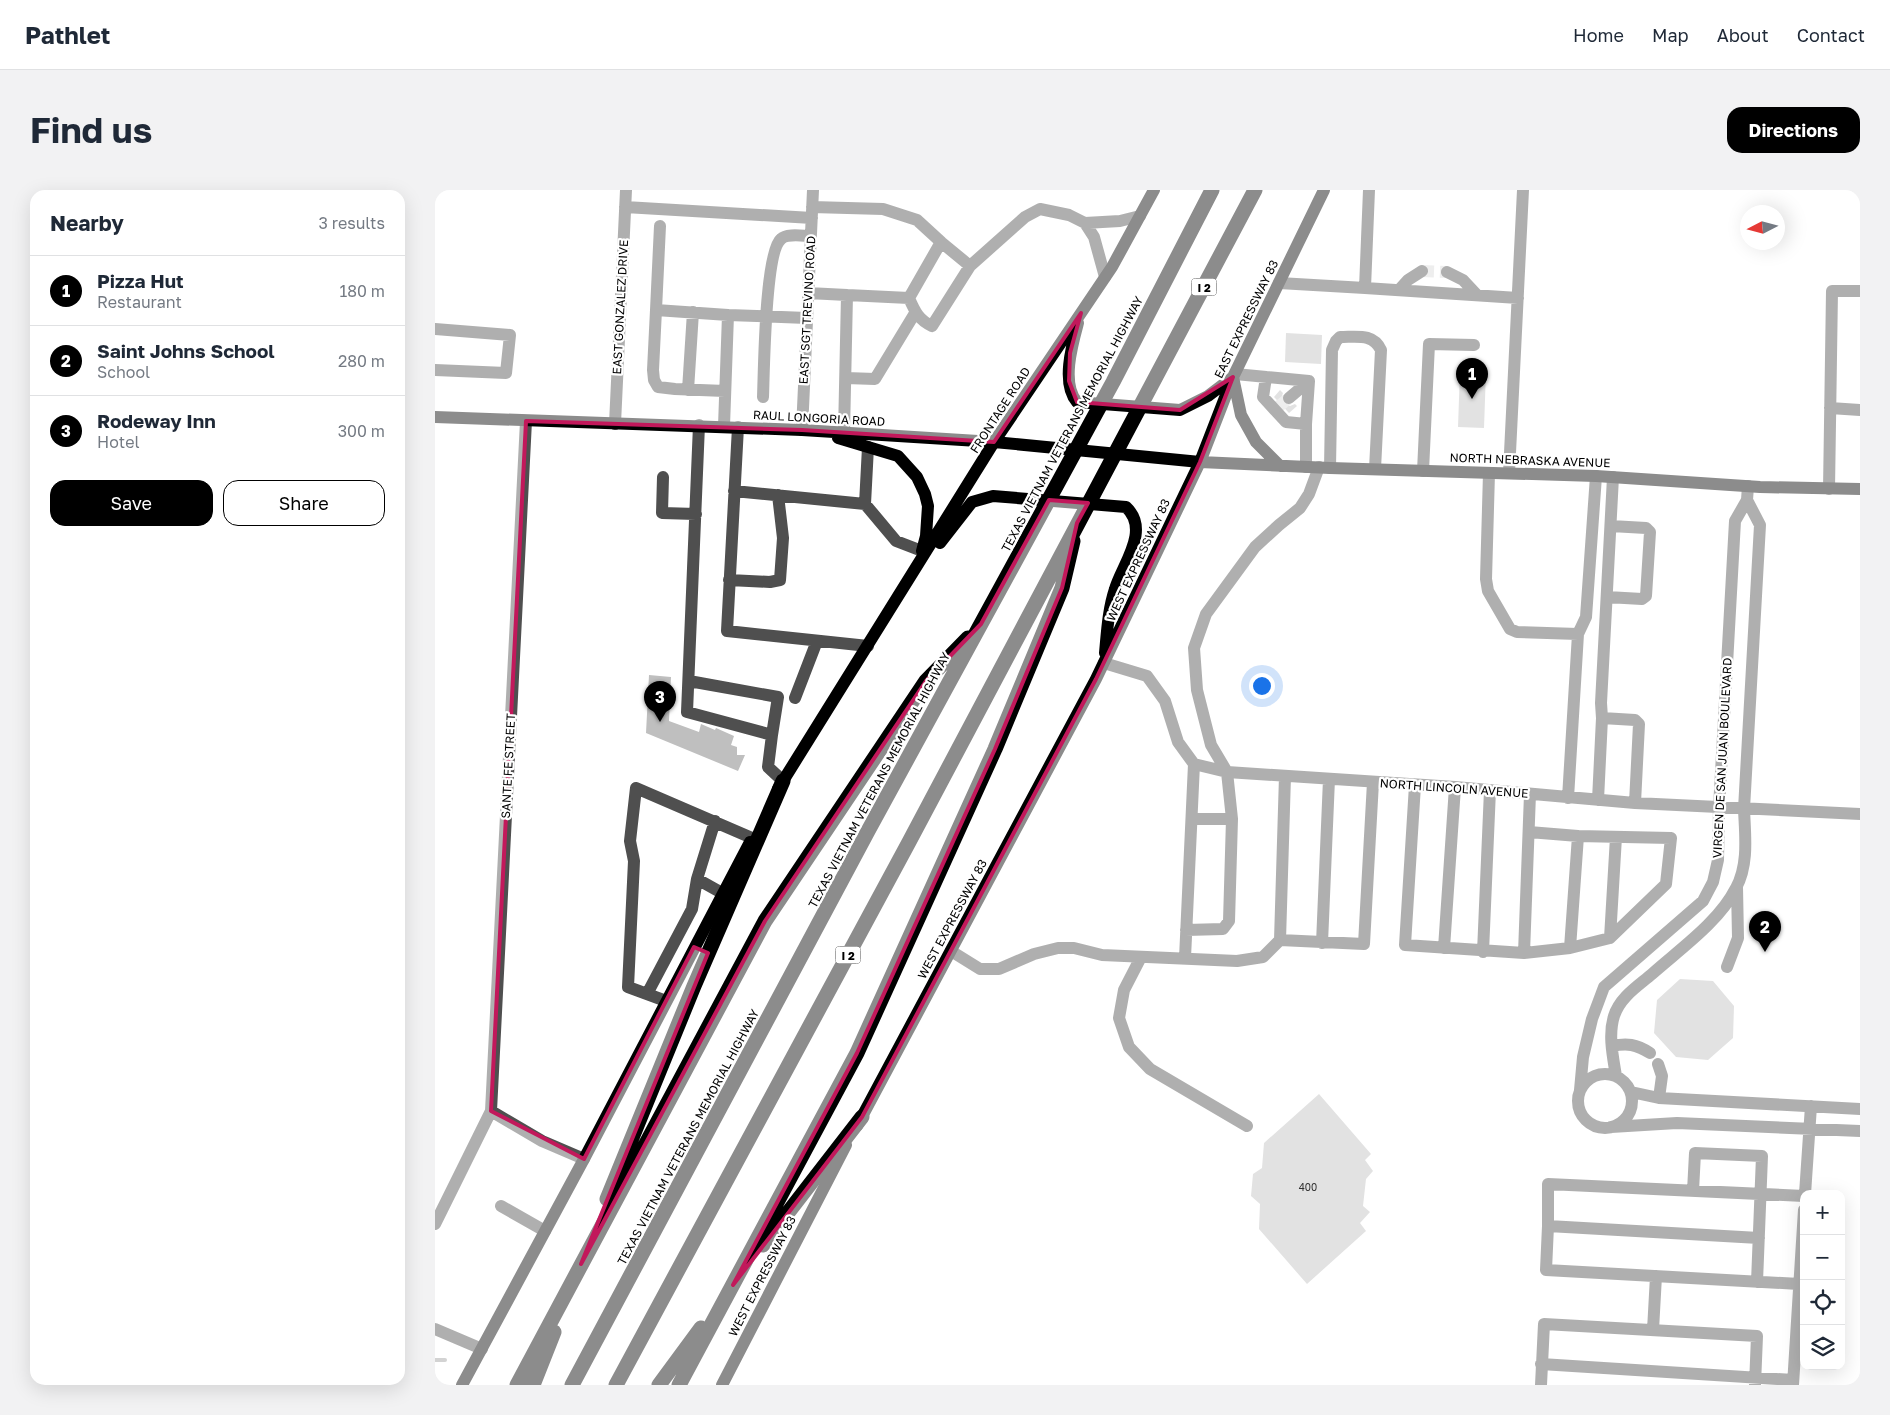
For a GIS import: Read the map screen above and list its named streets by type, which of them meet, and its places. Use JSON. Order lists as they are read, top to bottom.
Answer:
{
  "streets": {
    "highway": ["I 2", "TEXAS VIETNAM VETERANS MEMORIAL HIGHWAY"],
    "main road": [
      "EAST EXPRESSWAY 83",
      "FRONTAGE ROAD",
      "RAUL LONGORIA ROAD",
      "NORTH NEBRASKA AVENUE",
      "WEST EXPRESSWAY 83"
    ],
    "street": [
      "EAST GONZALEZ DRIVE",
      "EAST SGT TREVINO ROAD",
      "VIRGEN DE SAN JUAN BOULEVARD",
      "SANTE FE STREET",
      "NORTH LINCOLN AVENUE"
    ]
  },
  "crossings": [
    ["EAST GONZALEZ DRIVE", "RAUL LONGORIA ROAD"],
    ["EAST SGT TREVINO ROAD", "RAUL LONGORIA ROAD"],
    ["EAST EXPRESSWAY 83", "RAUL LONGORIA ROAD"],
    ["EAST EXPRESSWAY 83", "NORTH NEBRASKA AVENUE"],
    ["EAST EXPRESSWAY 83", "WEST EXPRESSWAY 83"],
    ["FRONTAGE ROAD", "RAUL LONGORIA ROAD"],
    ["RAUL LONGORIA ROAD", "NORTH NEBRASKA AVENUE"],
    ["RAUL LONGORIA ROAD", "WEST EXPRESSWAY 83"],
    ["RAUL LONGORIA ROAD", "SANTE FE STREET"],
    ["NORTH NEBRASKA AVENUE", "WEST EXPRESSWAY 83"],
    ["NORTH NEBRASKA AVENUE", "VIRGEN DE SAN JUAN BOULEVARD"],
    ["VIRGEN DE SAN JUAN BOULEVARD", "NORTH LINCOLN AVENUE"]
  ],
  "house_numbers": ["400"],
  "north": "left",
  "page": {
    "header": "Pathlet",
    "nav": [
      "Home",
      "Map",
      "About",
      "Contact"
    ],
    "buttons": [
      "Directions",
      ["Save", "Share"]
    ],
    "title": "Find us",
    "heading": ["Nearby", "3 results"],
    "list": [
      {
        "mark": "1",
        "name": "Pizza Hut",
        "note": "Restaurant",
        "value": "180 m"
      },
      {
        "mark": "2",
        "name": "Saint Johns School",
        "note": "School",
        "value": "280 m"
      },
      {
        "mark": "3",
        "name": "Rodeway Inn",
        "note": "Hotel",
        "value": "300 m"
      }
    ],
    "pins": ["1", "3", "2"],
    "map_buttons": ["+", "−"]
  }
}
